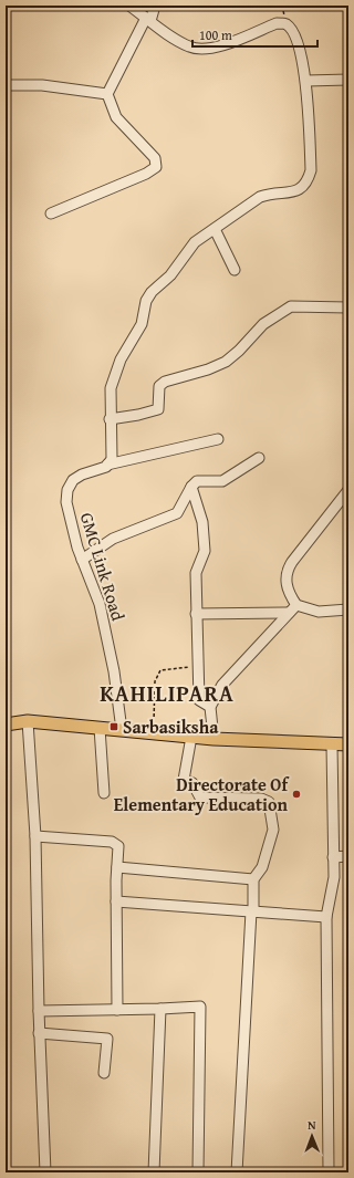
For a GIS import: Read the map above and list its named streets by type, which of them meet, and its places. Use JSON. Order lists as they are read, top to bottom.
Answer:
{
  "streets": {
    "street": ["GMC Link Road"]
  },
  "districts": ["KAHILIPARA"],
  "places": {
    "transit": ["Sarbasiksha"],
    "other": ["Directorate Of Elementary Education"]
  },
  "scale_bar": "100 m",
  "north": "top"
}
